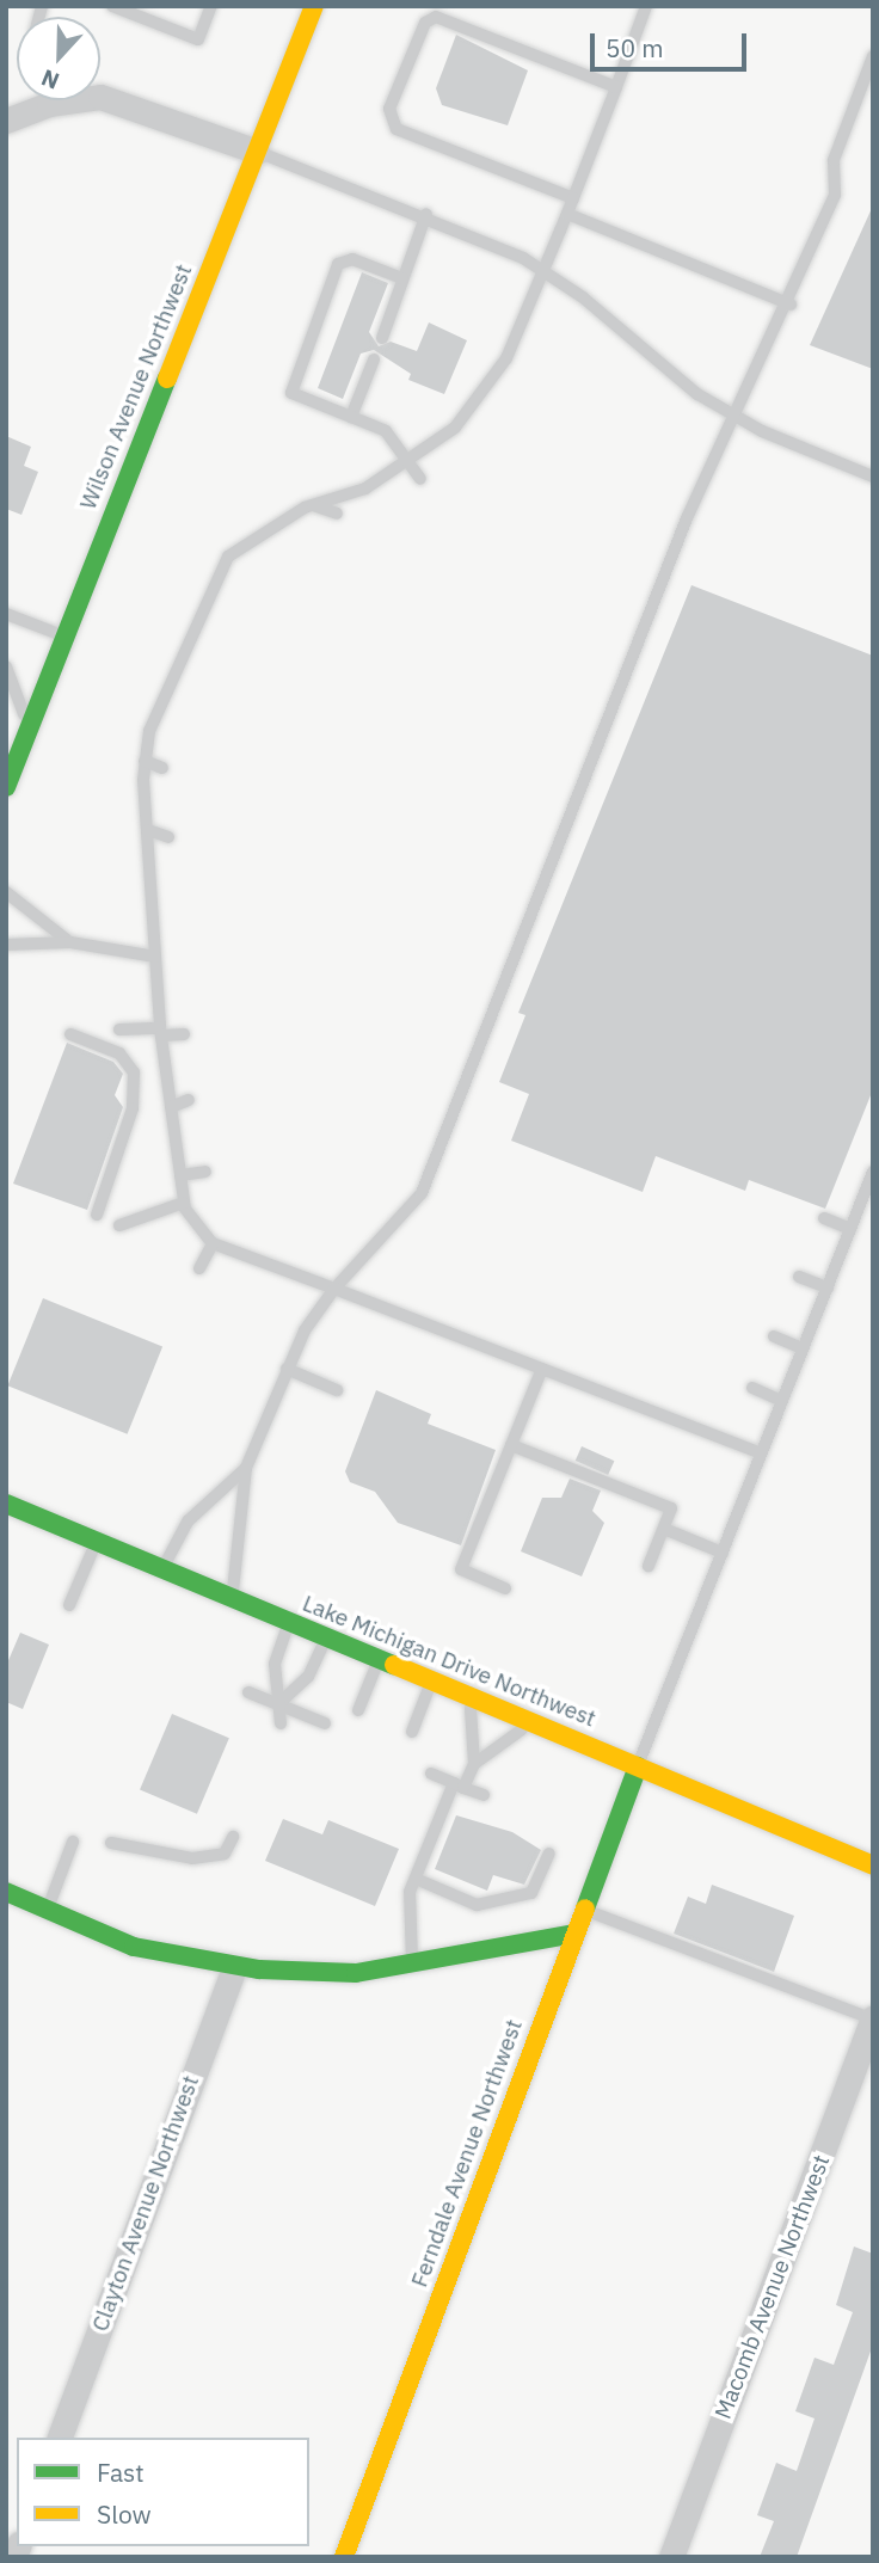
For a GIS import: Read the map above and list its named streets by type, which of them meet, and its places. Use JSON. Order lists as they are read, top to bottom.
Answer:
{
  "streets": {
    "main road": ["Wilson Avenue Northwest", "Lake Michigan Drive Northwest", "Ferndale Avenue Northwest"],
    "street": ["Clayton Avenue Northwest", "Macomb Avenue Northwest"]
  },
  "crossings": [
    ["Lake Michigan Drive Northwest", "Ferndale Avenue Northwest"]
  ],
  "legend": ["Fast", "Slow"],
  "scale_bar": "50 m",
  "north": "bottom"
}
